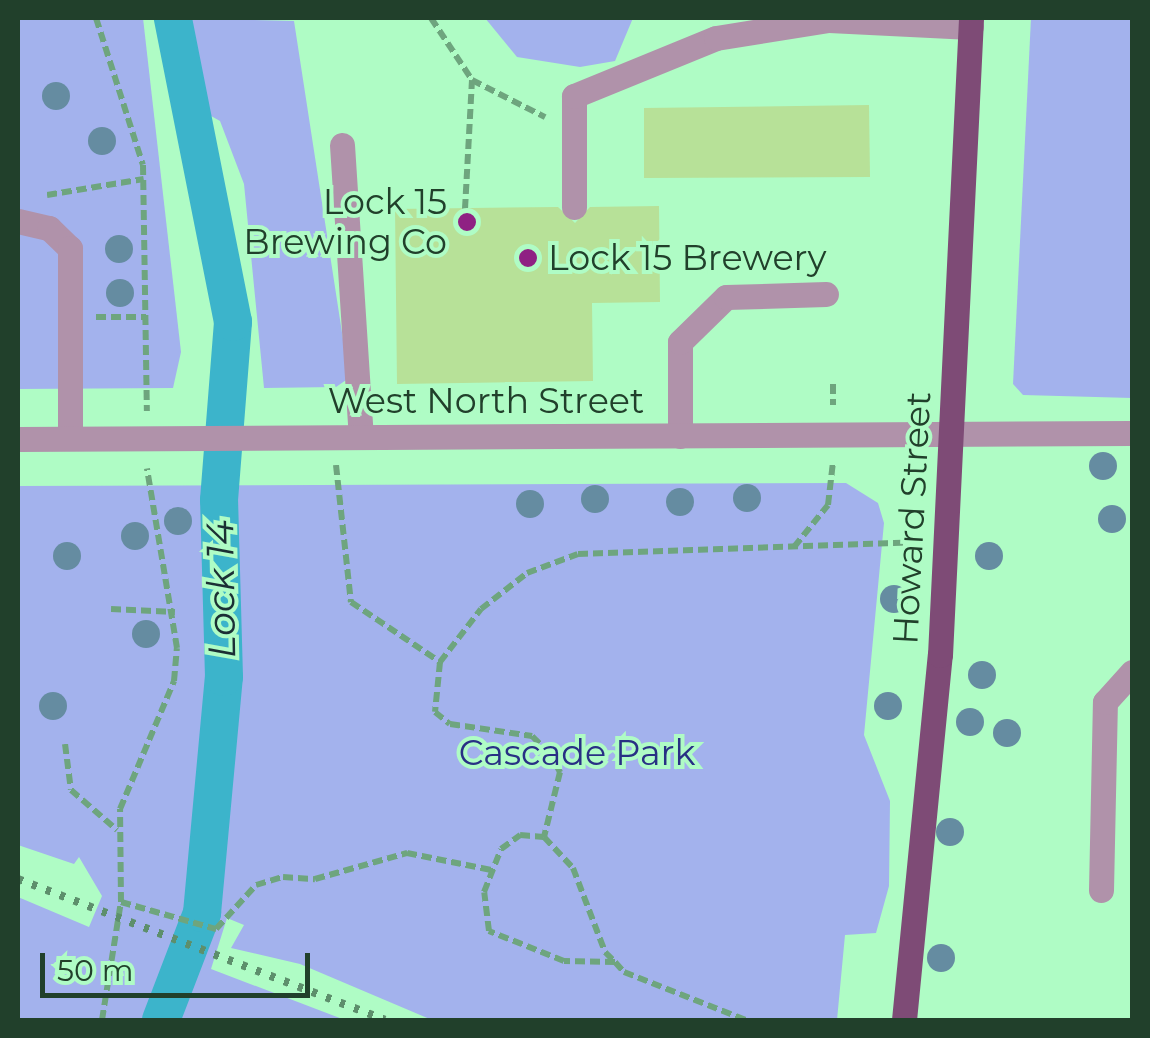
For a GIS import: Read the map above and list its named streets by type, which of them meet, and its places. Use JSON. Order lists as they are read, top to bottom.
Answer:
{
  "streets": {
    "main road": ["Howard Street"],
    "street": ["West North Street"]
  },
  "crossings": [
    ["West North Street", "Howard Street"]
  ],
  "water": ["Lock 14"],
  "parks": ["Cascade Park"],
  "places": ["Lock 15 Brewing Co", "Lock 15 Brewery"],
  "scale_bar": "50 m"
}
